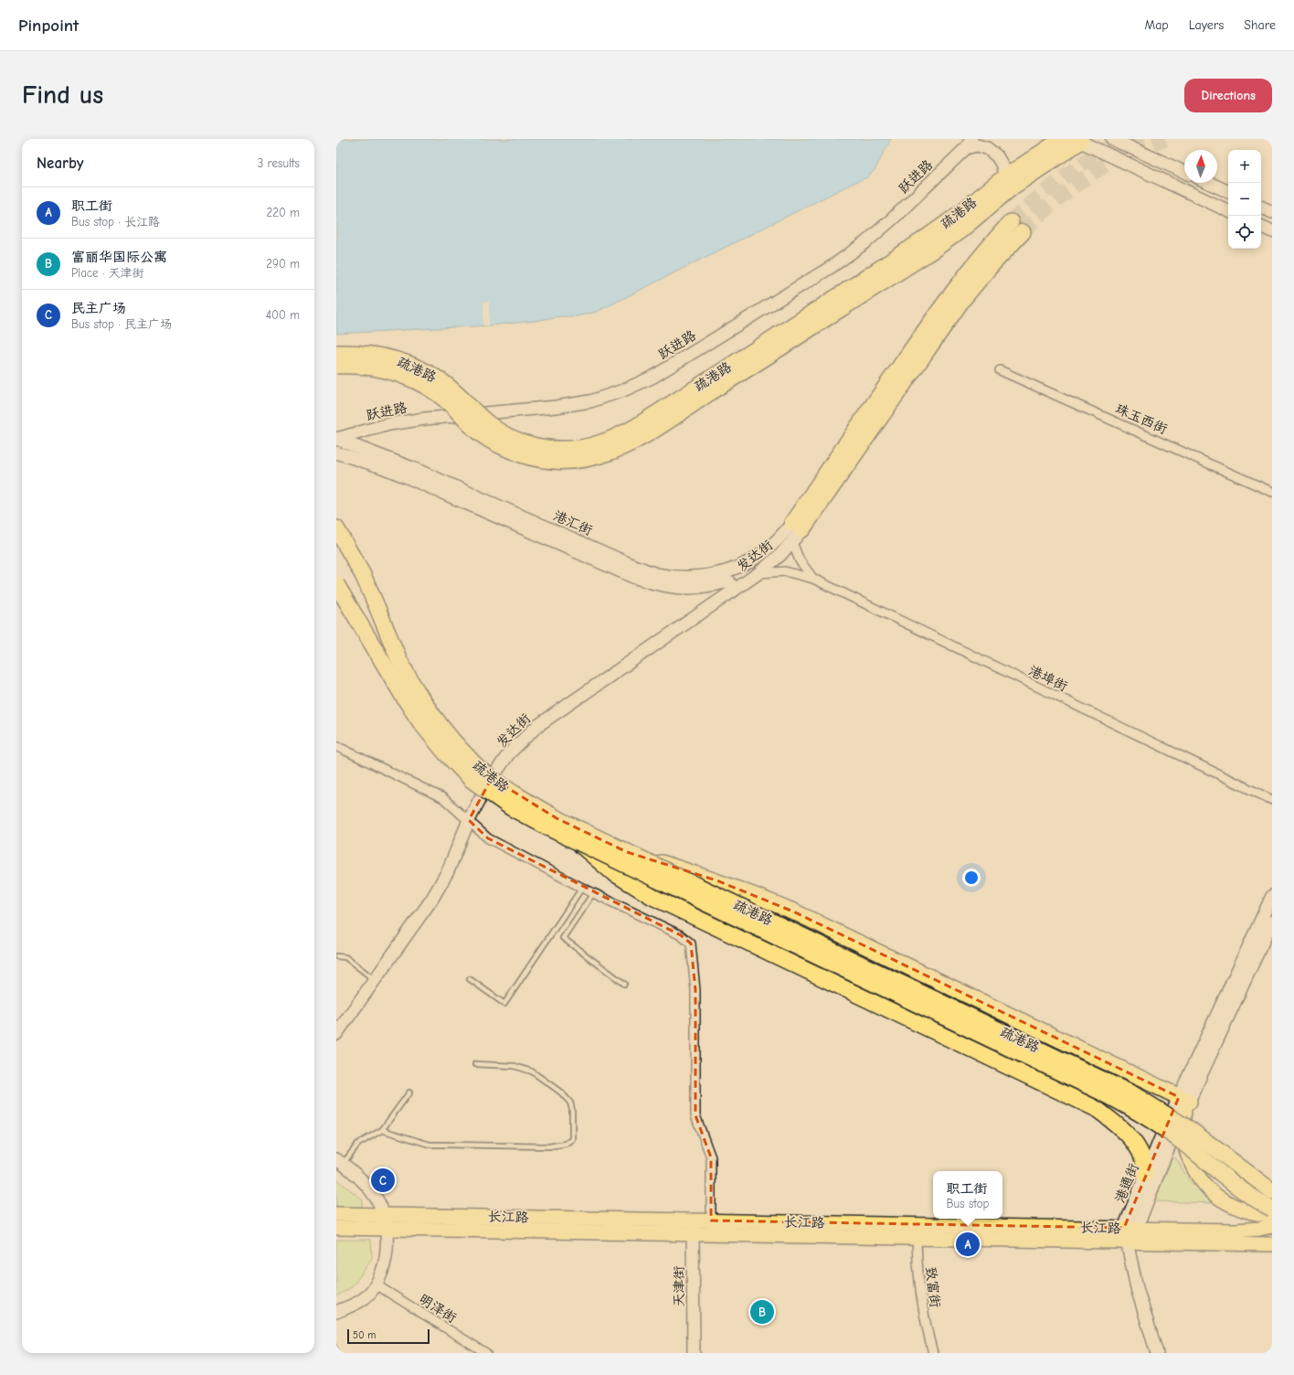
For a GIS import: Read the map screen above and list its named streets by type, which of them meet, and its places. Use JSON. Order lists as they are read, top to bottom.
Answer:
{
  "streets": {
    "highway": ["疏港路"],
    "main road": ["长江路"],
    "street": [
      "跃进路",
      "珠玉西街",
      "港汇街",
      "发达街",
      "港埠街",
      "港通街",
      "天津街",
      "致富街",
      "明泽街"
    ]
  },
  "crossings": [
    ["跃进路", "港汇街"],
    ["港汇街", "发达街"],
    ["发达街", "港埠街"],
    ["港通街", "长江路"],
    ["长江路", "天津街"],
    ["长江路", "致富街"]
  ],
  "scale_bar": "50 m",
  "north": "top",
  "page": {
    "header": "Pinpoint",
    "nav": ["Map", "Layers", "Share"],
    "buttons": "Directions",
    "title": "Find us",
    "heading": ["Nearby", "3 results"],
    "map_buttons": ["+", "−"],
    "list": [
      {
        "mark": "A",
        "name": "职工街",
        "note": "Bus stop · 长江路",
        "value": "220 m"
      },
      {
        "mark": "B",
        "name": "富丽华国际公寓",
        "note": "Place · 天津街",
        "value": "290 m"
      },
      {
        "mark": "C",
        "name": "民主广场",
        "note": "Bus stop · 民主广场",
        "value": "400 m"
      }
    ],
    "pins": ["C", "A", "B"],
    "popup": ["职工街", "Bus stop"],
    "scale": "50 m"
  }
}
